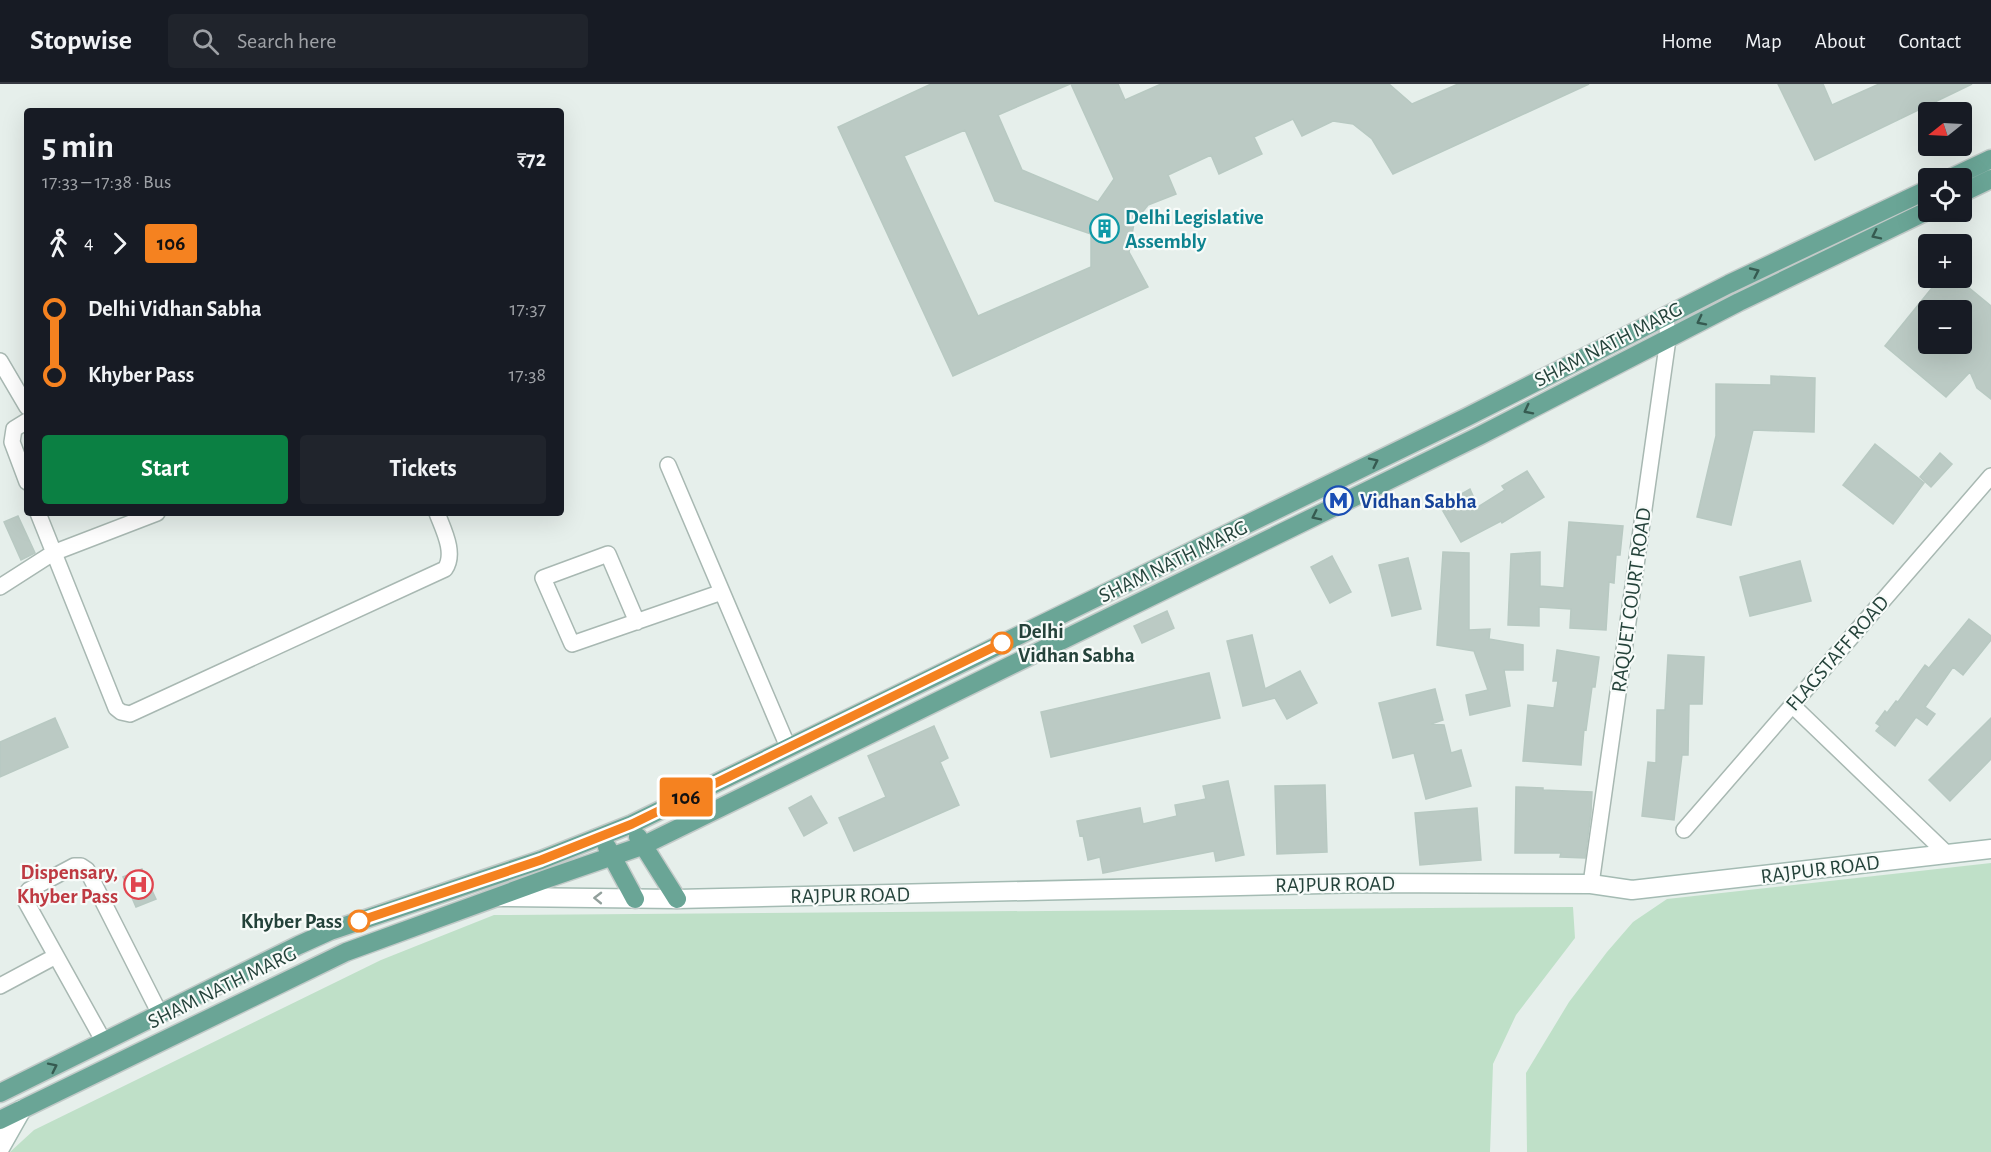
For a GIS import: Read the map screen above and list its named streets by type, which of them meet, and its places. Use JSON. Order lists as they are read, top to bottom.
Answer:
{
  "streets": {
    "main road": ["SHAM NATH MARG"],
    "street": ["RAQUET COURT ROAD", "FLAGSTAFF ROAD", "RAJPUR ROAD"]
  },
  "crossings": [
    ["SHAM NATH MARG", "RAQUET COURT ROAD"],
    ["SHAM NATH MARG", "RAJPUR ROAD"],
    ["RAQUET COURT ROAD", "RAJPUR ROAD"]
  ],
  "places": {
    "building": ["Delhi Legislative Assembly"],
    "metro station": ["Vidhan Sabha"],
    "other": ["Delhi Vidhan Sabha", "Khyber Pass"],
    "hospital": ["Dispensary, Khyber Pass"]
  },
  "lines": ["bus line 106"],
  "north": "left",
  "page": {
    "header": "Stopwise",
    "search": "Search here",
    "nav": [
      "Home",
      "Map",
      "About",
      "Contact"
    ],
    "on_map": "106",
    "map_buttons": ["+", "−"],
    "heading": ["5 min", "17:33 – 17:38 · Bus", "₹72"],
    "legs": ["4", "106"],
    "list": [
      {
        "name": "Delhi Vidhan Sabha",
        "value": "17:37"
      },
      {
        "name": "Khyber Pass",
        "value": "17:38"
      }
    ],
    "buttons": ["Start", "Tickets"]
  }
}
